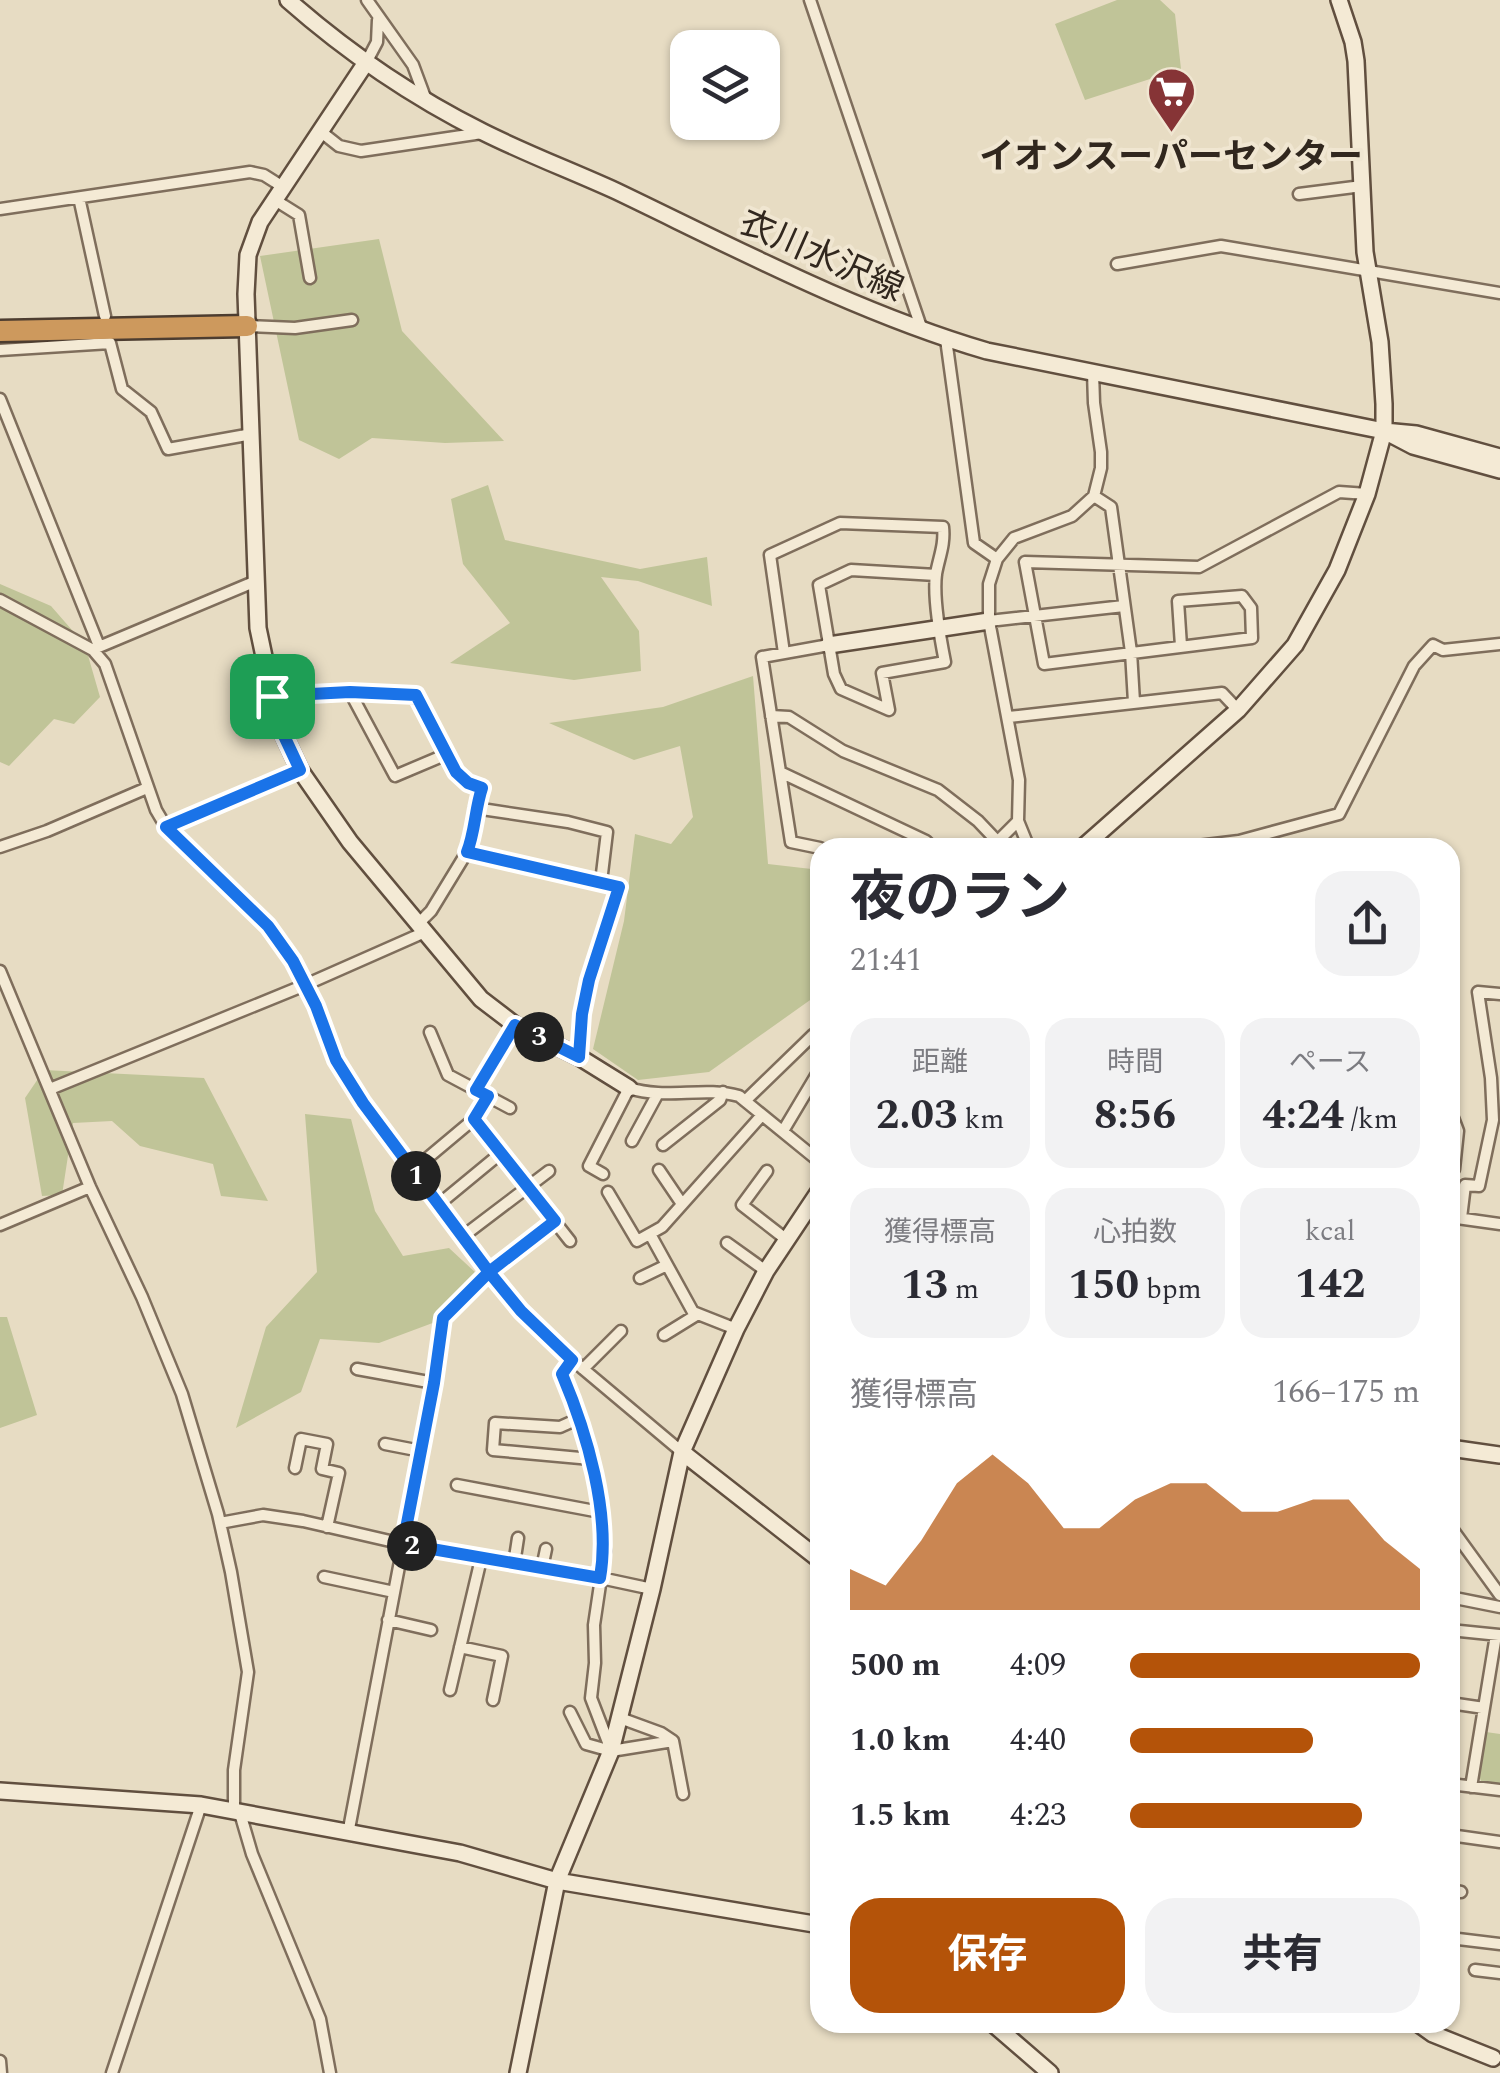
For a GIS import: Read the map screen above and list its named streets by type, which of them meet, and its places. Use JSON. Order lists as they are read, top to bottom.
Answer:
{
  "streets": {
    "street": ["衣川水沢線"]
  },
  "places": {
    "supermarket": ["イオンスーパーセンター"]
  },
  "page": {
    "heading": ["夜のラン", "21:41"],
    "stats": [
      ["距離", "2.03 km"],
      ["時間", "8:56"],
      ["ペース", "4:24 /km"],
      ["獲得標高", "13 m"],
      ["心拍数", "150 bpm"],
      ["kcal", "142"]
    ],
    "pins": ["3", "1", "2"],
    "chart": ["獲得標高", "166–175 m"],
    "list": [
      {
        "name": "500 m",
        "note": "4:09"
      },
      {
        "name": "1.0 km",
        "note": "4:40"
      },
      {
        "name": "1.5 km",
        "note": "4:23"
      }
    ],
    "buttons": ["保存", "共有"]
  }
}
